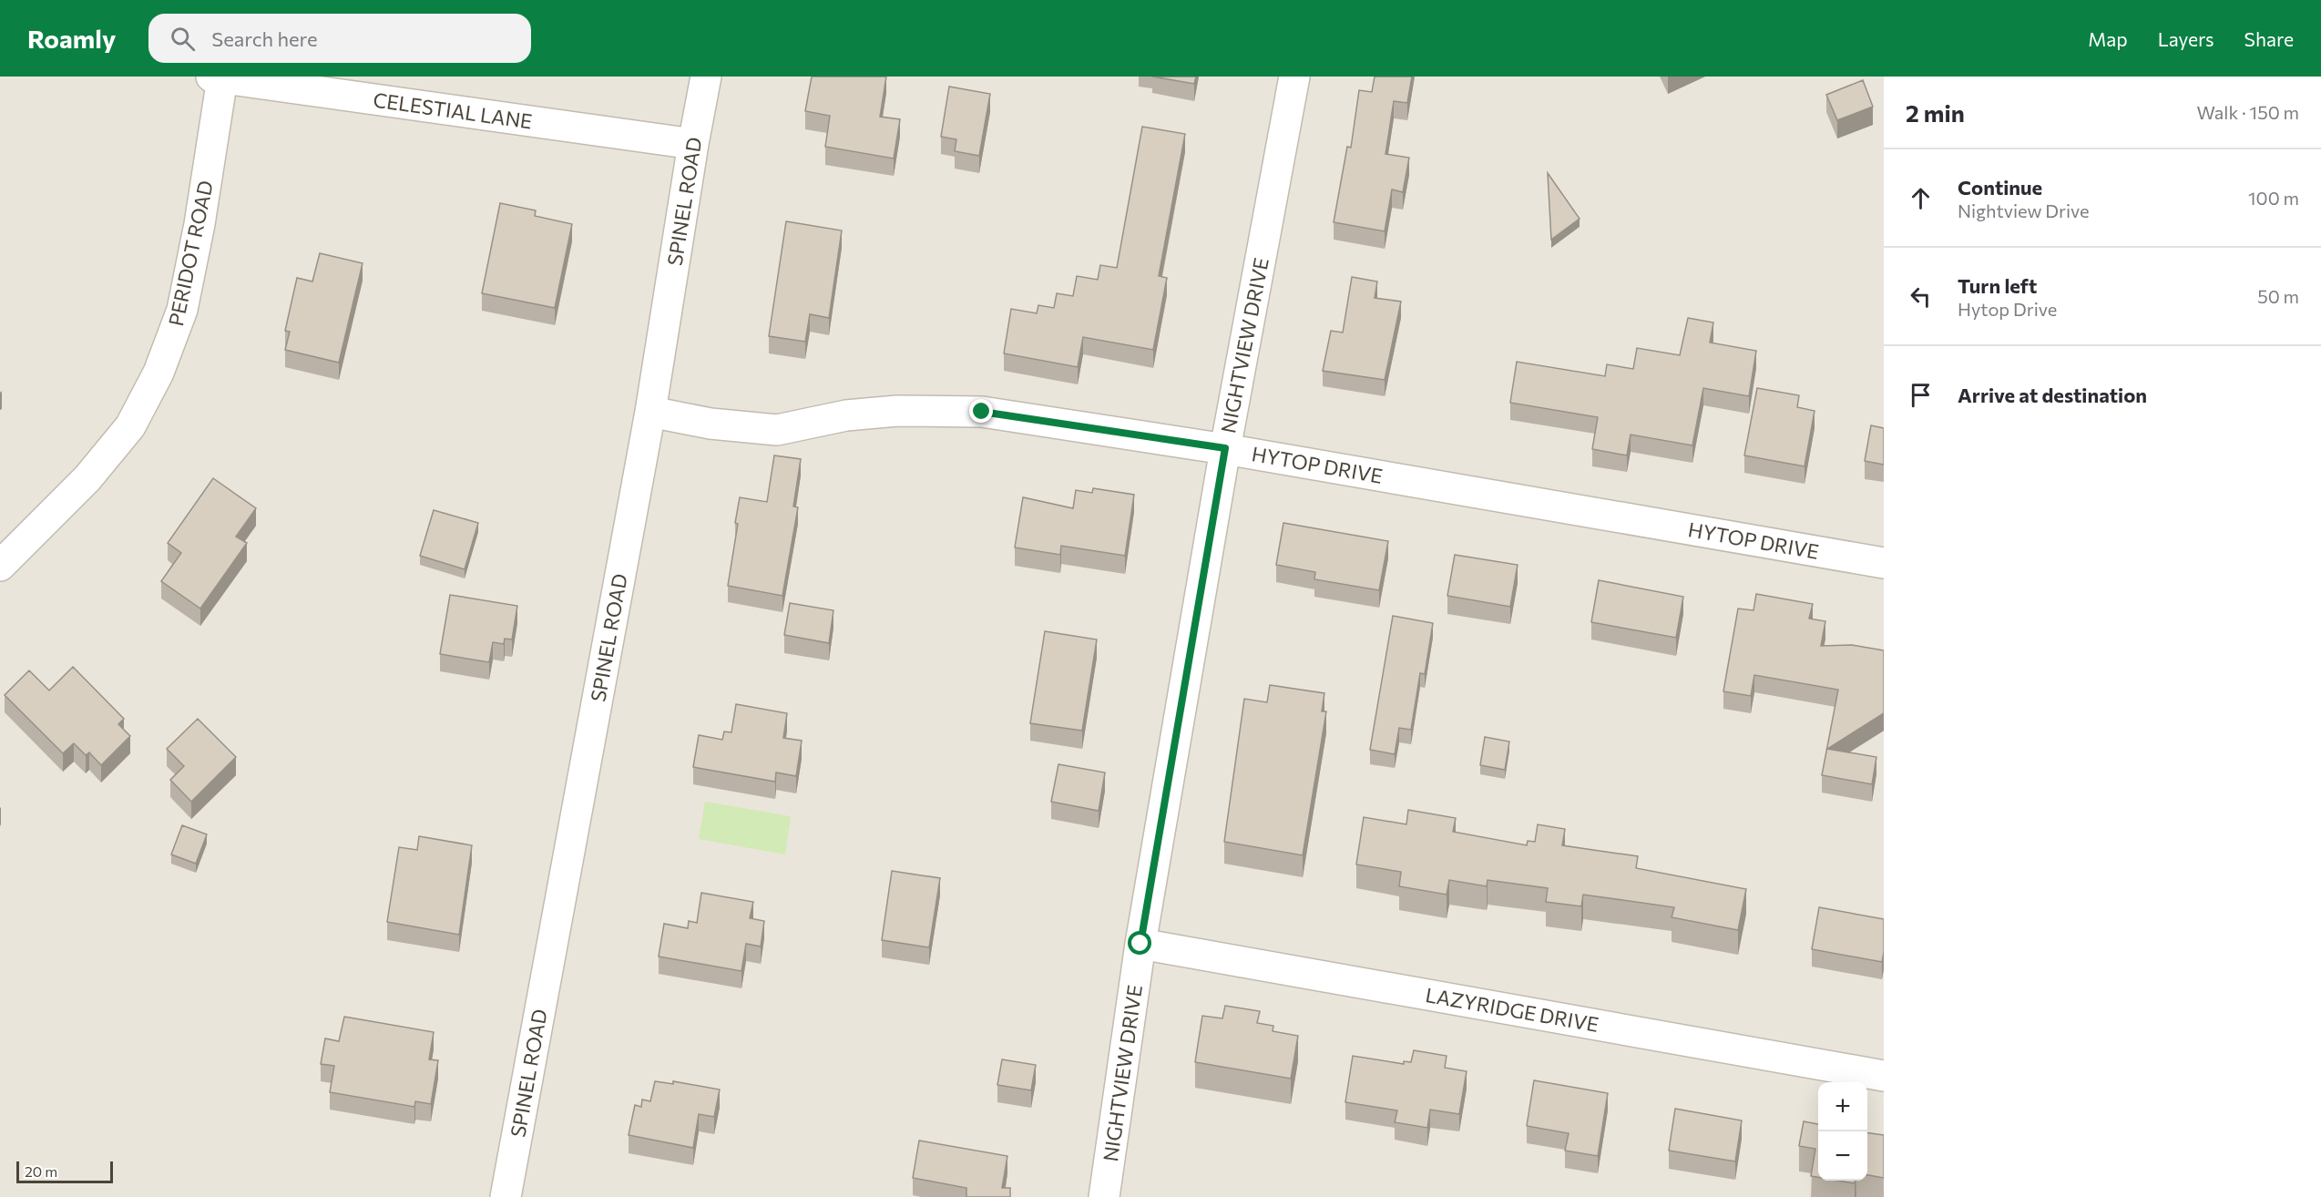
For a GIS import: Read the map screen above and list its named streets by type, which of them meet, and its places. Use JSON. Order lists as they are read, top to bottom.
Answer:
{
  "streets": {
    "street": [
      "CELESTIAL LANE",
      "SPINEL ROAD",
      "PERIDOT ROAD",
      "NIGHTVIEW DRIVE",
      "HYTOP DRIVE",
      "LAZYRIDGE DRIVE"
    ]
  },
  "crossings": [
    ["CELESTIAL LANE", "SPINEL ROAD"],
    ["CELESTIAL LANE", "PERIDOT ROAD"],
    ["SPINEL ROAD", "HYTOP DRIVE"],
    ["NIGHTVIEW DRIVE", "HYTOP DRIVE"],
    ["NIGHTVIEW DRIVE", "LAZYRIDGE DRIVE"]
  ],
  "scale_bar": "20 m",
  "page": {
    "header": "Roamly",
    "search": "Search here",
    "nav": ["Map", "Layers", "Share"],
    "heading": ["2 min", "Walk · 150 m"],
    "list": [
      ["Continue", "Nightview Drive", "100 m"],
      ["Turn left", "Hytop Drive", "50 m"],
      "Arrive at destination"
    ],
    "map_buttons": ["+", "−"],
    "scale": "20 m"
  }
}
